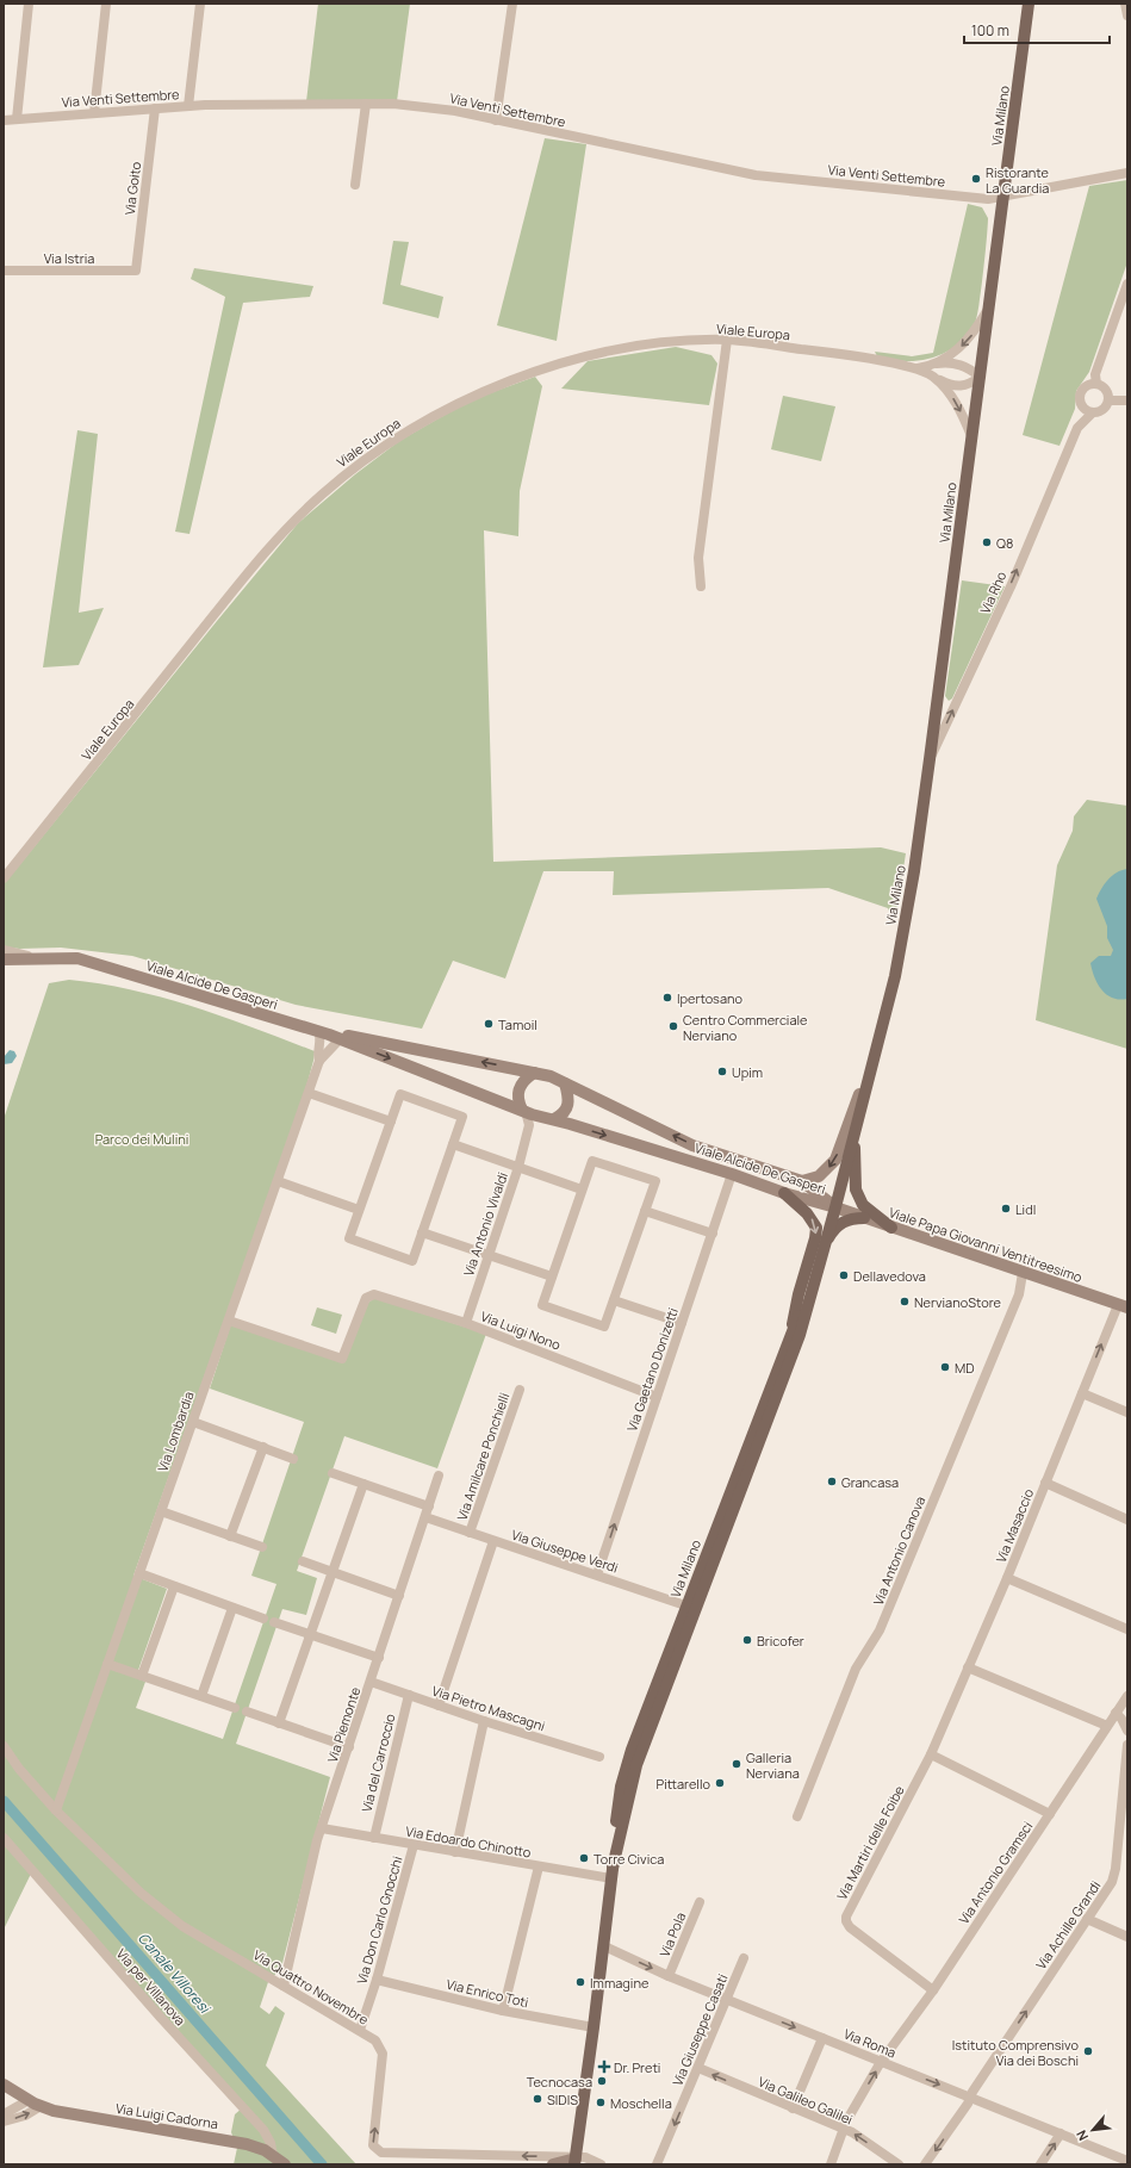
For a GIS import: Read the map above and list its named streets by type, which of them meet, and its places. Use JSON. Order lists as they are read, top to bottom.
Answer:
{
  "streets": {
    "main road": ["Via Milano"],
    "street": [
      "Via Venti Settembre",
      "Via Goito",
      "Via Istria",
      "Viale Europa",
      "Via Rho",
      "Viale Alcide De Gasperi",
      "Via Antonio Vivaldi",
      "Viale Papa Giovanni Ventitreesimo",
      "Via Luigi Nono",
      "Via Gaetano Donizetti",
      "Via Lombardia",
      "Via Amilcare Ponchielli",
      "Via Masaccio",
      "Via Giuseppe Verdi",
      "Via Antonio Canova",
      "Via Pietro Mascagni",
      "Via Piemonte",
      "Via del Carroccio",
      "Via Edoardo Chinotto",
      "Via Martiri delle Foibe",
      "Via Antonio Gramsci",
      "Via Don Carlo Gnocchi",
      "Via Achille Grandi",
      "Via Pola",
      "Via per Villanova",
      "Via Quattro Novembre",
      "Via Enrico Toti",
      "Via Giuseppe Casati",
      "Via Roma",
      "Via Galileo Galilei",
      "Via Luigi Cadorna"
    ]
  },
  "crossings": [
    ["Via Venti Settembre", "Via Milano"],
    ["Via Venti Settembre", "Via Goito"],
    ["Via Milano", "Viale Europa"],
    ["Via Milano", "Via Rho"],
    ["Via Milano", "Viale Alcide De Gasperi"],
    ["Via Milano", "Viale Papa Giovanni Ventitreesimo"],
    ["Via Milano", "Via Giuseppe Verdi"],
    ["Via Milano", "Via Edoardo Chinotto"],
    ["Via Milano", "Via Quattro Novembre"],
    ["Via Milano", "Via Enrico Toti"],
    ["Via Milano", "Via Roma"],
    ["Via Goito", "Via Istria"],
    ["Viale Alcide De Gasperi", "Via Antonio Vivaldi"],
    ["Viale Alcide De Gasperi", "Viale Papa Giovanni Ventitreesimo"],
    ["Viale Alcide De Gasperi", "Via Gaetano Donizetti"],
    ["Viale Alcide De Gasperi", "Via Lombardia"],
    ["Via Antonio Vivaldi", "Via Luigi Nono"],
    ["Viale Papa Giovanni Ventitreesimo", "Via Masaccio"],
    ["Viale Papa Giovanni Ventitreesimo", "Via Antonio Canova"],
    ["Via Luigi Nono", "Via Gaetano Donizetti"],
    ["Via Luigi Nono", "Via Lombardia"],
    ["Via Gaetano Donizetti", "Via Giuseppe Verdi"],
    ["Via Lombardia", "Via Quattro Novembre"],
    ["Via Amilcare Ponchielli", "Via Giuseppe Verdi"],
    ["Via Masaccio", "Via Martiri delle Foibe"],
    ["Via Giuseppe Verdi", "Via Piemonte"],
    ["Via Pietro Mascagni", "Via Piemonte"],
    ["Via Pietro Mascagni", "Via del Carroccio"],
    ["Via Piemonte", "Via Edoardo Chinotto"],
    ["Via Piemonte", "Via Quattro Novembre"],
    ["Via del Carroccio", "Via Edoardo Chinotto"],
    ["Via Edoardo Chinotto", "Via Don Carlo Gnocchi"],
    ["Via Martiri delle Foibe", "Via Antonio Gramsci"],
    ["Via Antonio Gramsci", "Via Roma"],
    ["Via Antonio Gramsci", "Via Galileo Galilei"],
    ["Via Don Carlo Gnocchi", "Via Quattro Novembre"],
    ["Via Don Carlo Gnocchi", "Via Enrico Toti"],
    ["Via Achille Grandi", "Via Roma"],
    ["Via Pola", "Via Roma"],
    ["Via per Villanova", "Via Luigi Cadorna"],
    ["Via Giuseppe Casati", "Via Roma"],
    ["Via Giuseppe Casati", "Via Galileo Galilei"]
  ],
  "one_way": [
    "Via Rho",
    "Via Gaetano Donizetti",
    "Via Giuseppe Casati",
    "Via Roma",
    "Via Galileo Galilei"
  ],
  "water": ["Canale Villoresi"],
  "parks": ["Parco dei Mulini"],
  "places": {
    "other": [
      "Ristorante La Guardia",
      "Q8",
      "Ipertosano",
      "Tamoil",
      "Centro Commerciale Nerviano",
      "Upim",
      "Lidl",
      "Dellavedova",
      "NervianoStore",
      "MD",
      "Grancasa",
      "Bricofer",
      "Galleria Nerviana",
      "Pittarello",
      "Torre Civica",
      "Immagine",
      "Istituto Comprensivo Via dei Boschi",
      "Tecnocasa",
      "SIDIS",
      "Moschella"
    ],
    "health": ["Dr. Preti"]
  },
  "scale_bar": "100 m",
  "north": "bottom left"
}
